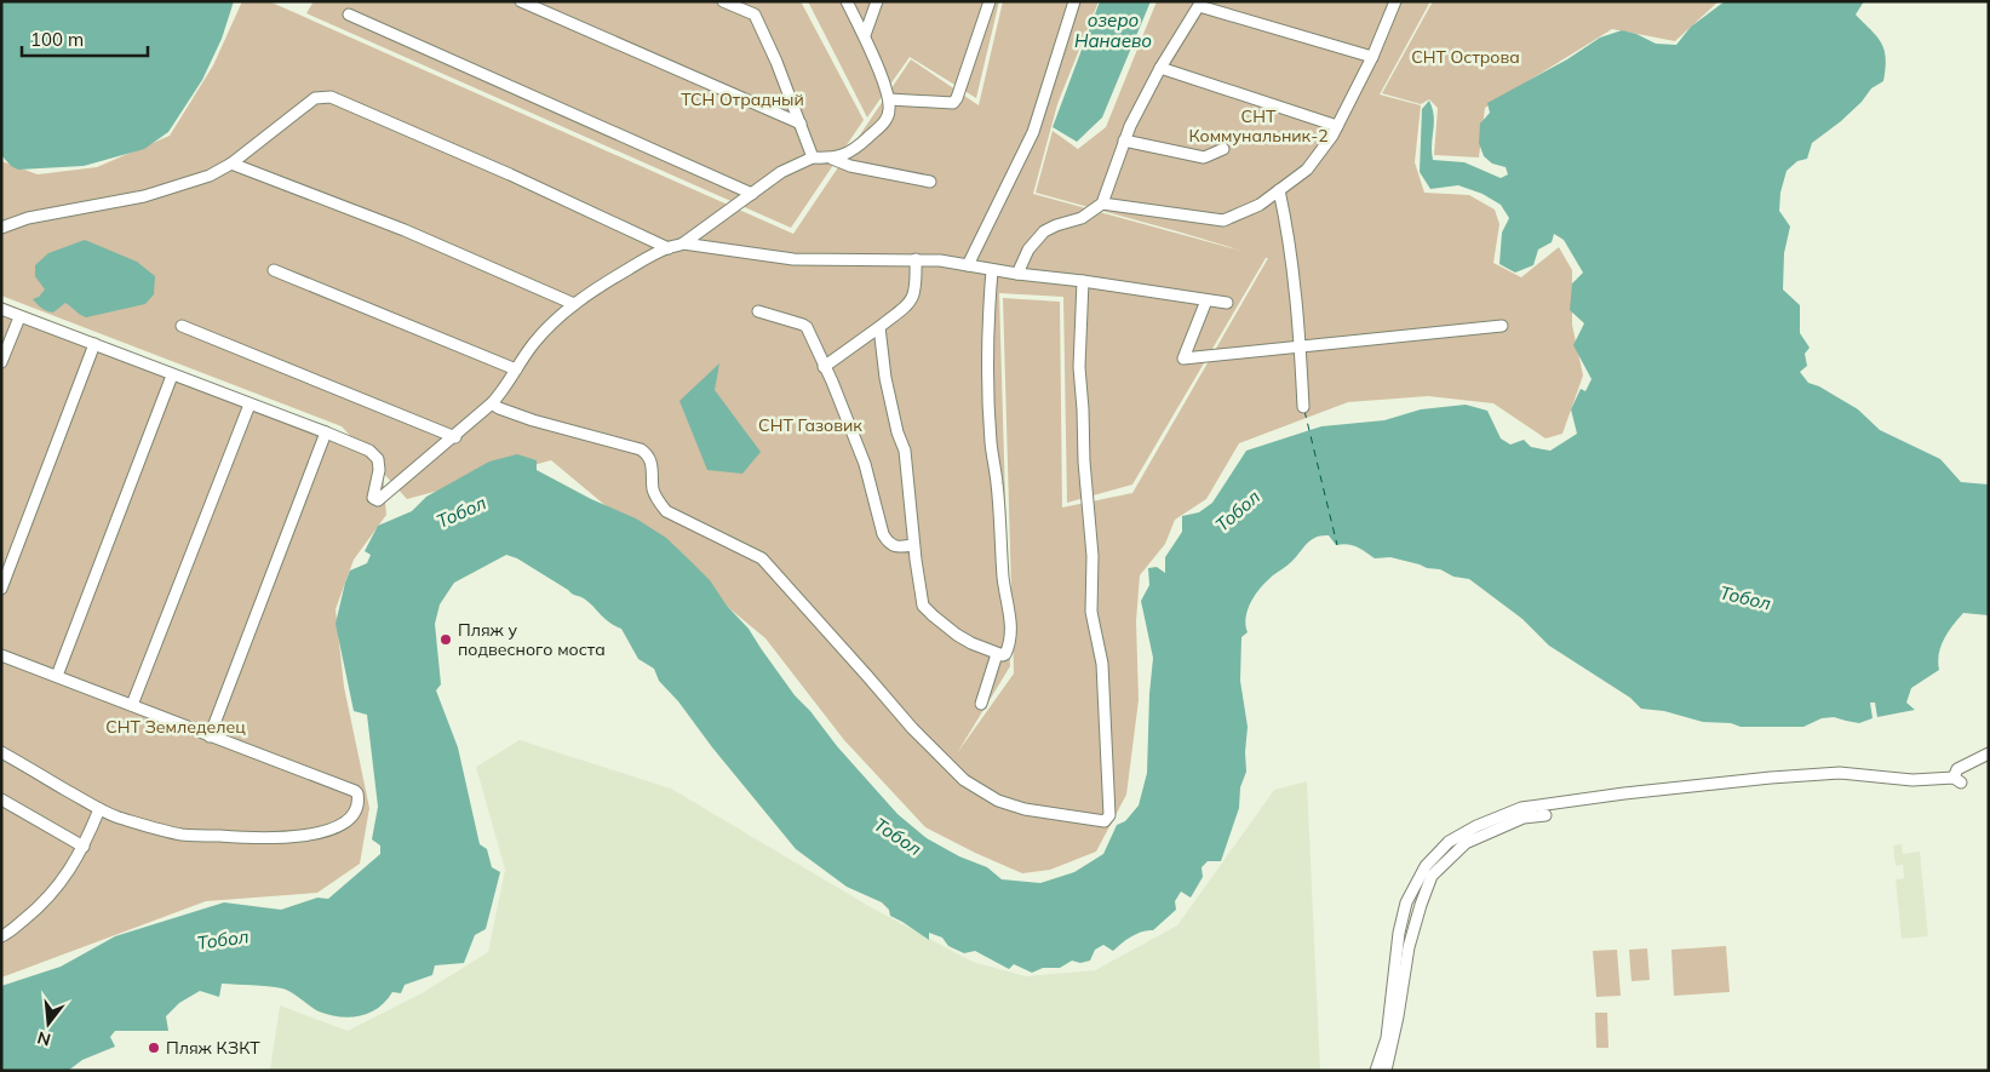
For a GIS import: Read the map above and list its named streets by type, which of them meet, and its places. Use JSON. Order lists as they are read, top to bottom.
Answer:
{
  "water": ["озеро Нанаево", "Тобол"],
  "parks": [
    "СНТ Острова",
    "ТСН Отрадный",
    "СНТ Коммунальник-2",
    "СНТ Газовик",
    "СНТ Земледелец"
  ],
  "places": ["Пляж у подвесного моста", "Пляж КЗКТ"],
  "scale_bar": "100 m",
  "north": "bottom"
}
